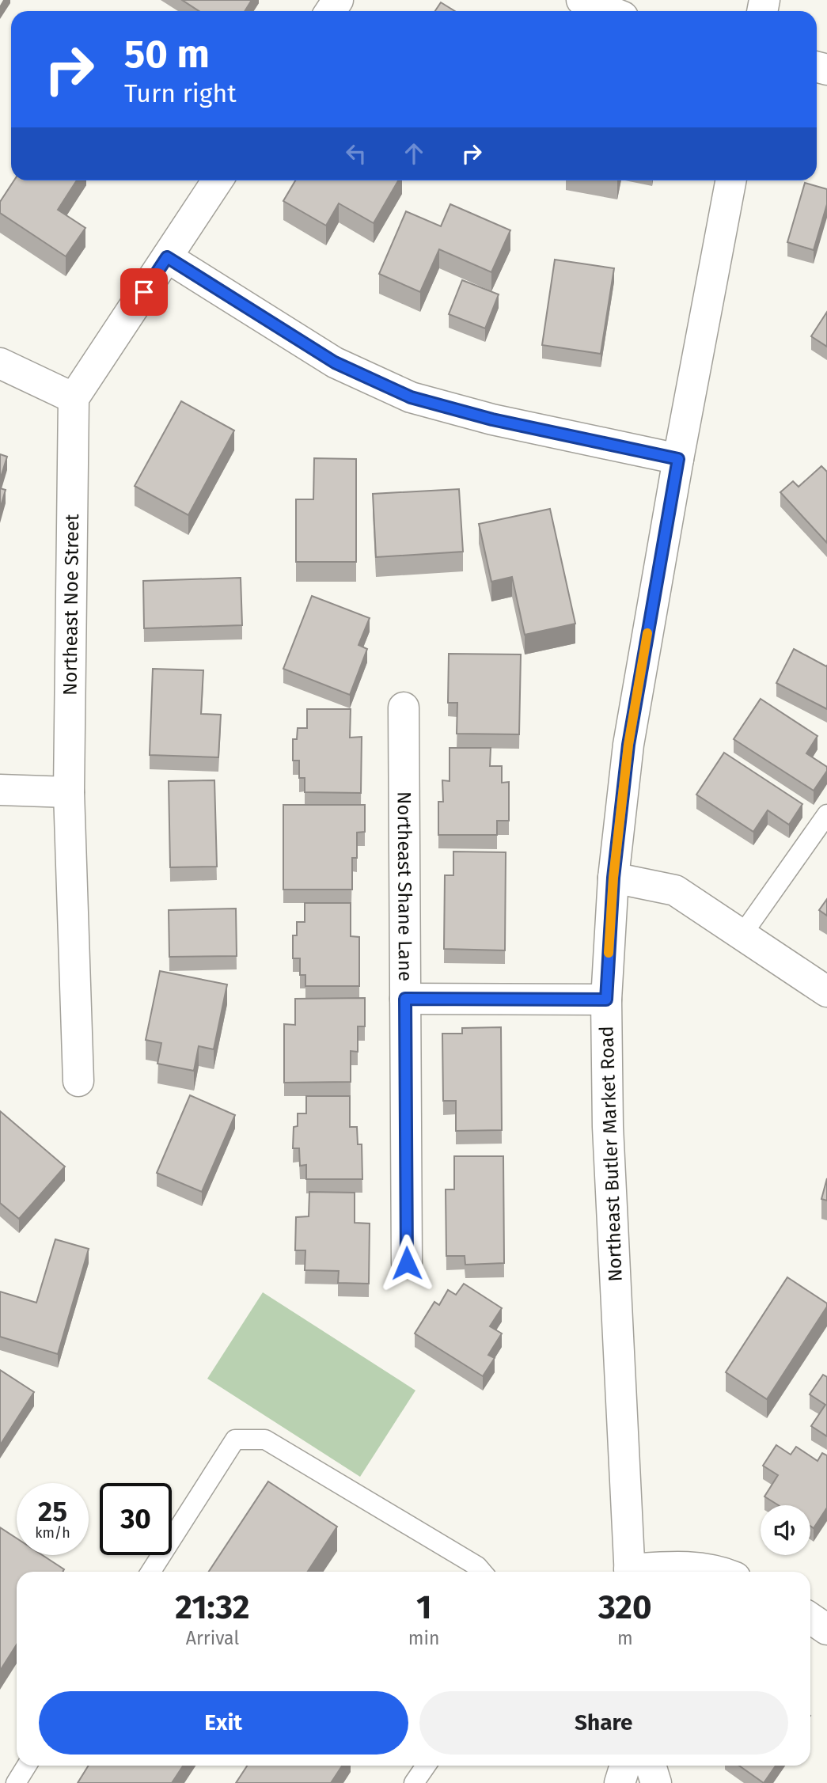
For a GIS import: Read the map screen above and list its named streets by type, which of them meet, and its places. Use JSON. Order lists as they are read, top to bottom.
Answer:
{
  "streets": {
    "street": ["Northeast Noe Street", "Northeast Shane Lane", "Northeast Butler Market Road"]
  },
  "page": {
    "turn": ["50 m", "Turn right"],
    "speed": "25 km/h",
    "limit": "30",
    "eta": [
      "21:32",
      "Arrival",
      "1",
      "min",
      "320",
      "m"
    ],
    "buttons": ["Exit", "Share"]
  }
}
